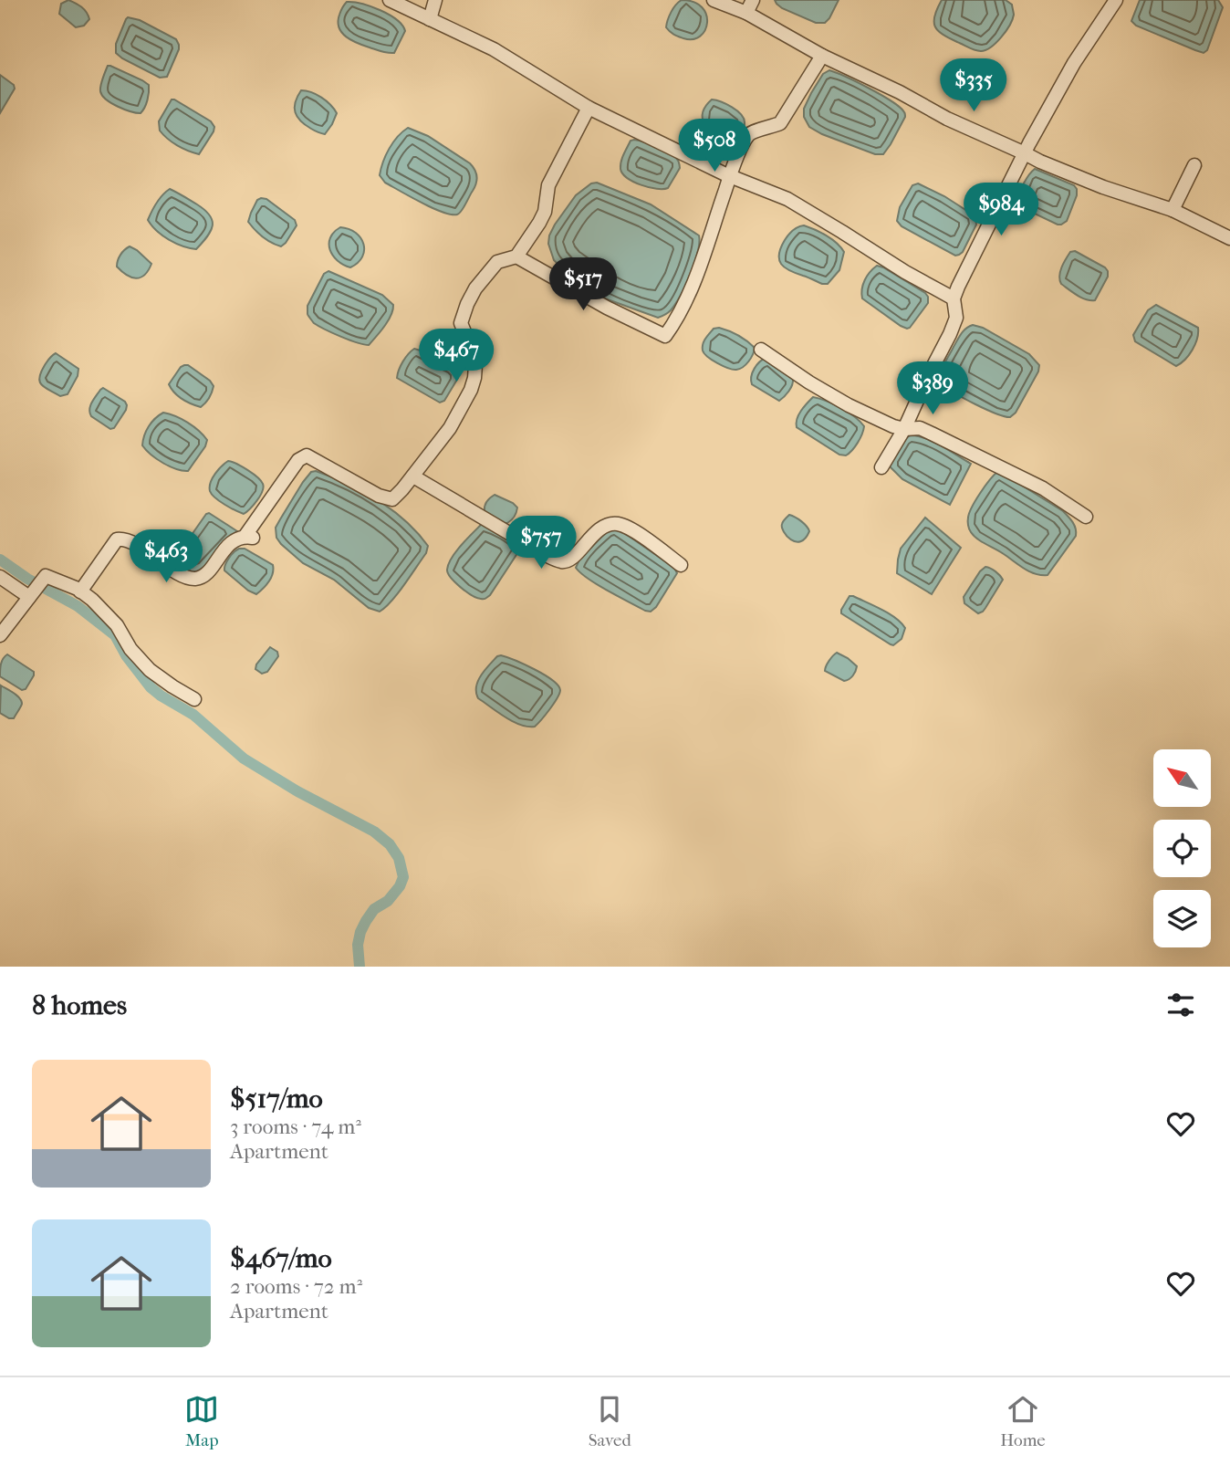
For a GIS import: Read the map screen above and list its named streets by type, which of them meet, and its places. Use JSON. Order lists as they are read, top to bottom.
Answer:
{
  "north": "top left",
  "page": {
    "price": [
      "$335",
      "$508",
      "$984",
      "$517",
      "$467",
      "$389",
      "$757",
      "$463"
    ],
    "heading": "8 homes",
    "list": [
      {
        "name": "$517/mo",
        "note": "3 rooms · 74 m² · Apartment"
      },
      {
        "name": "$467/mo",
        "note": "2 rooms · 72 m² · Apartment"
      }
    ],
    "tabs": ["Map", "Saved", "Home"]
  }
}
